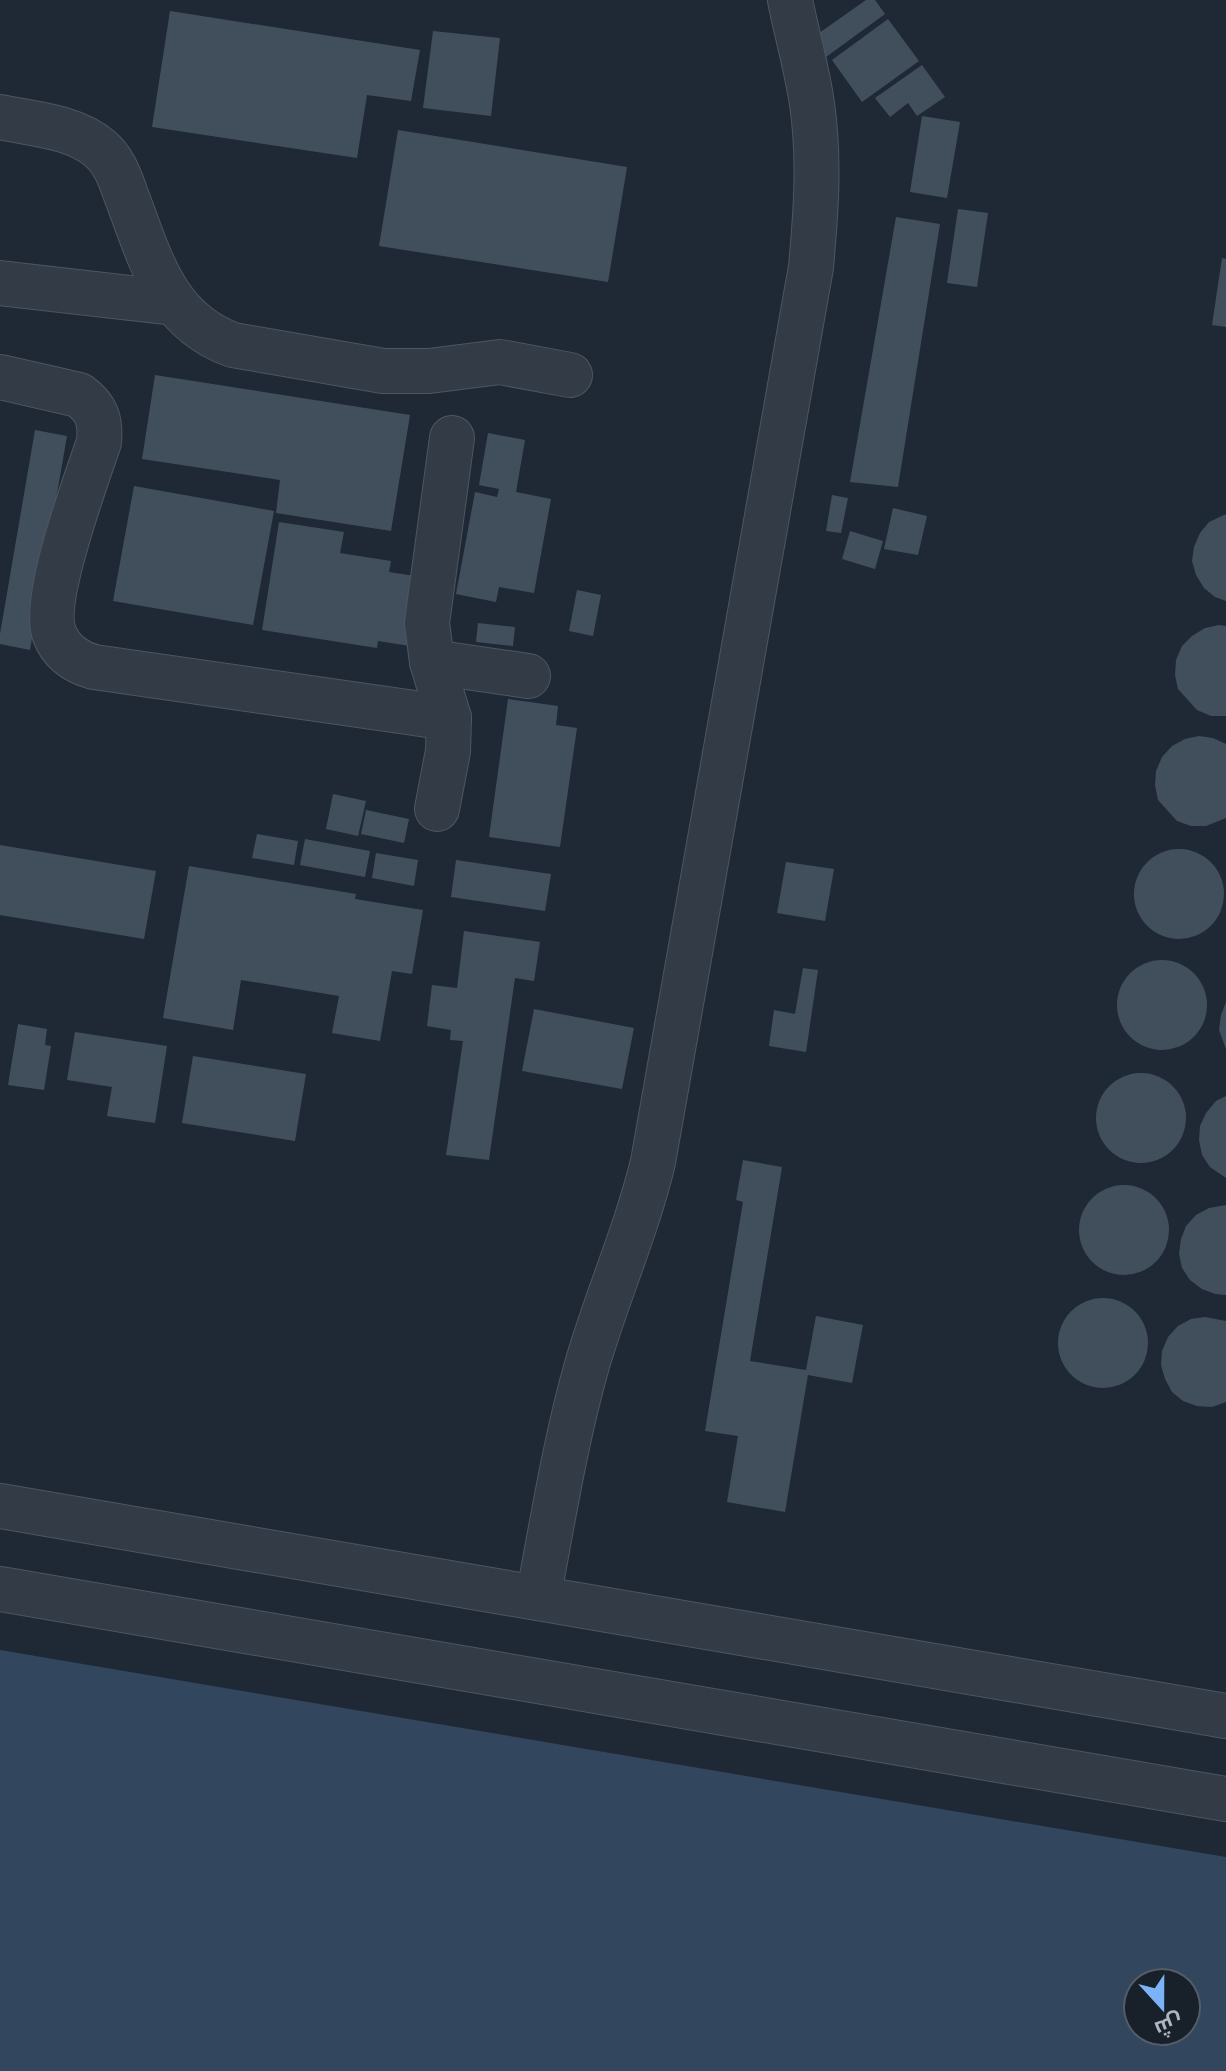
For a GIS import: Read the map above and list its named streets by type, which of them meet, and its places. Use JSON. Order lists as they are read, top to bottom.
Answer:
{
  "north": "bottom"
}
